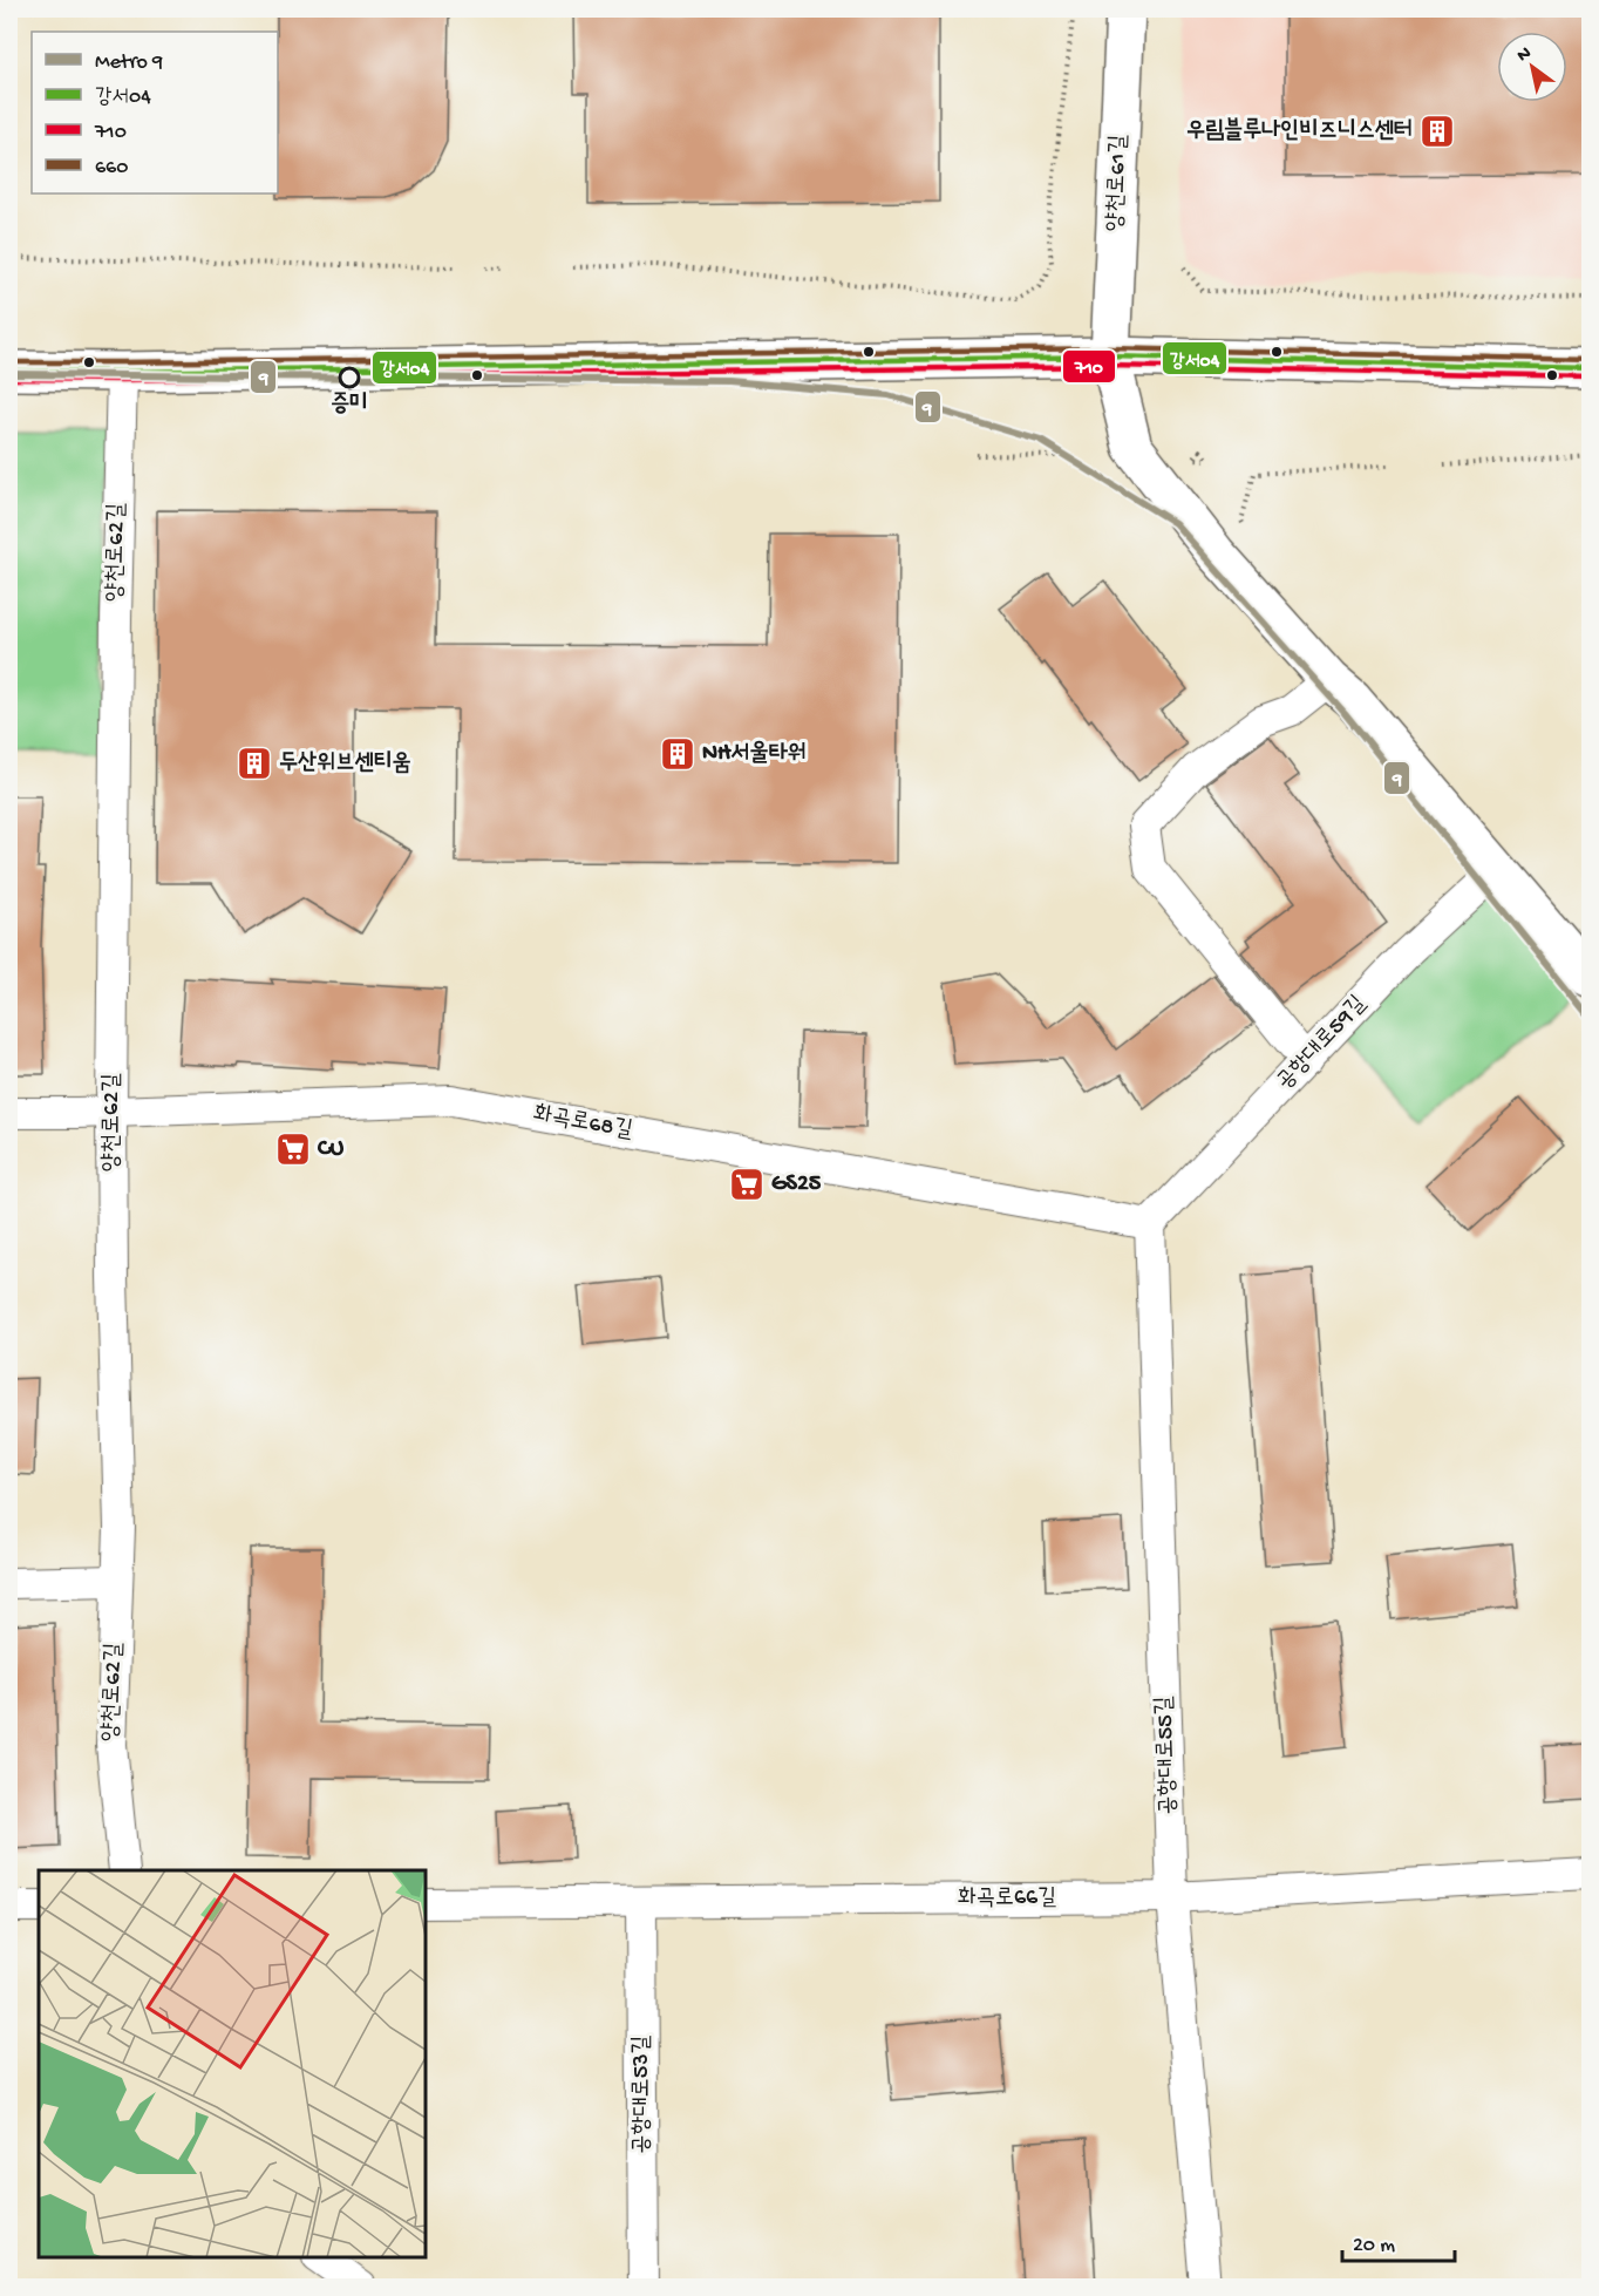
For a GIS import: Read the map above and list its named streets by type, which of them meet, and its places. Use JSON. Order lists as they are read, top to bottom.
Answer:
{
  "streets": {
    "main road": ["양천로61길"],
    "street": [
      "양천로62길",
      "공항대로59길",
      "화곡로68길",
      "공항대로55길",
      "화곡로66길",
      "공항대로53길"
    ]
  },
  "crossings": [
    ["양천로62길", "화곡로68길"],
    ["공항대로59길", "화곡로68길"],
    ["공항대로59길", "공항대로55길"],
    ["화곡로68길", "공항대로55길"],
    ["공항대로55길", "화곡로66길"],
    ["화곡로66길", "공항대로53길"]
  ],
  "places": {
    "building": ["우림블루나인비즈니스센터", "NH서울타워", "두산위브센티움"],
    "other": ["증미"],
    "supermarket": ["CU", "GS25"]
  },
  "lines": [
    "transit line 660",
    "transit line 강서04",
    "transit line 710",
    "metro line 9"
  ],
  "legend": [
    "Metro 9",
    "강서04",
    "710",
    "660"
  ],
  "scale_bar": "20 m",
  "north": "top left"
}
